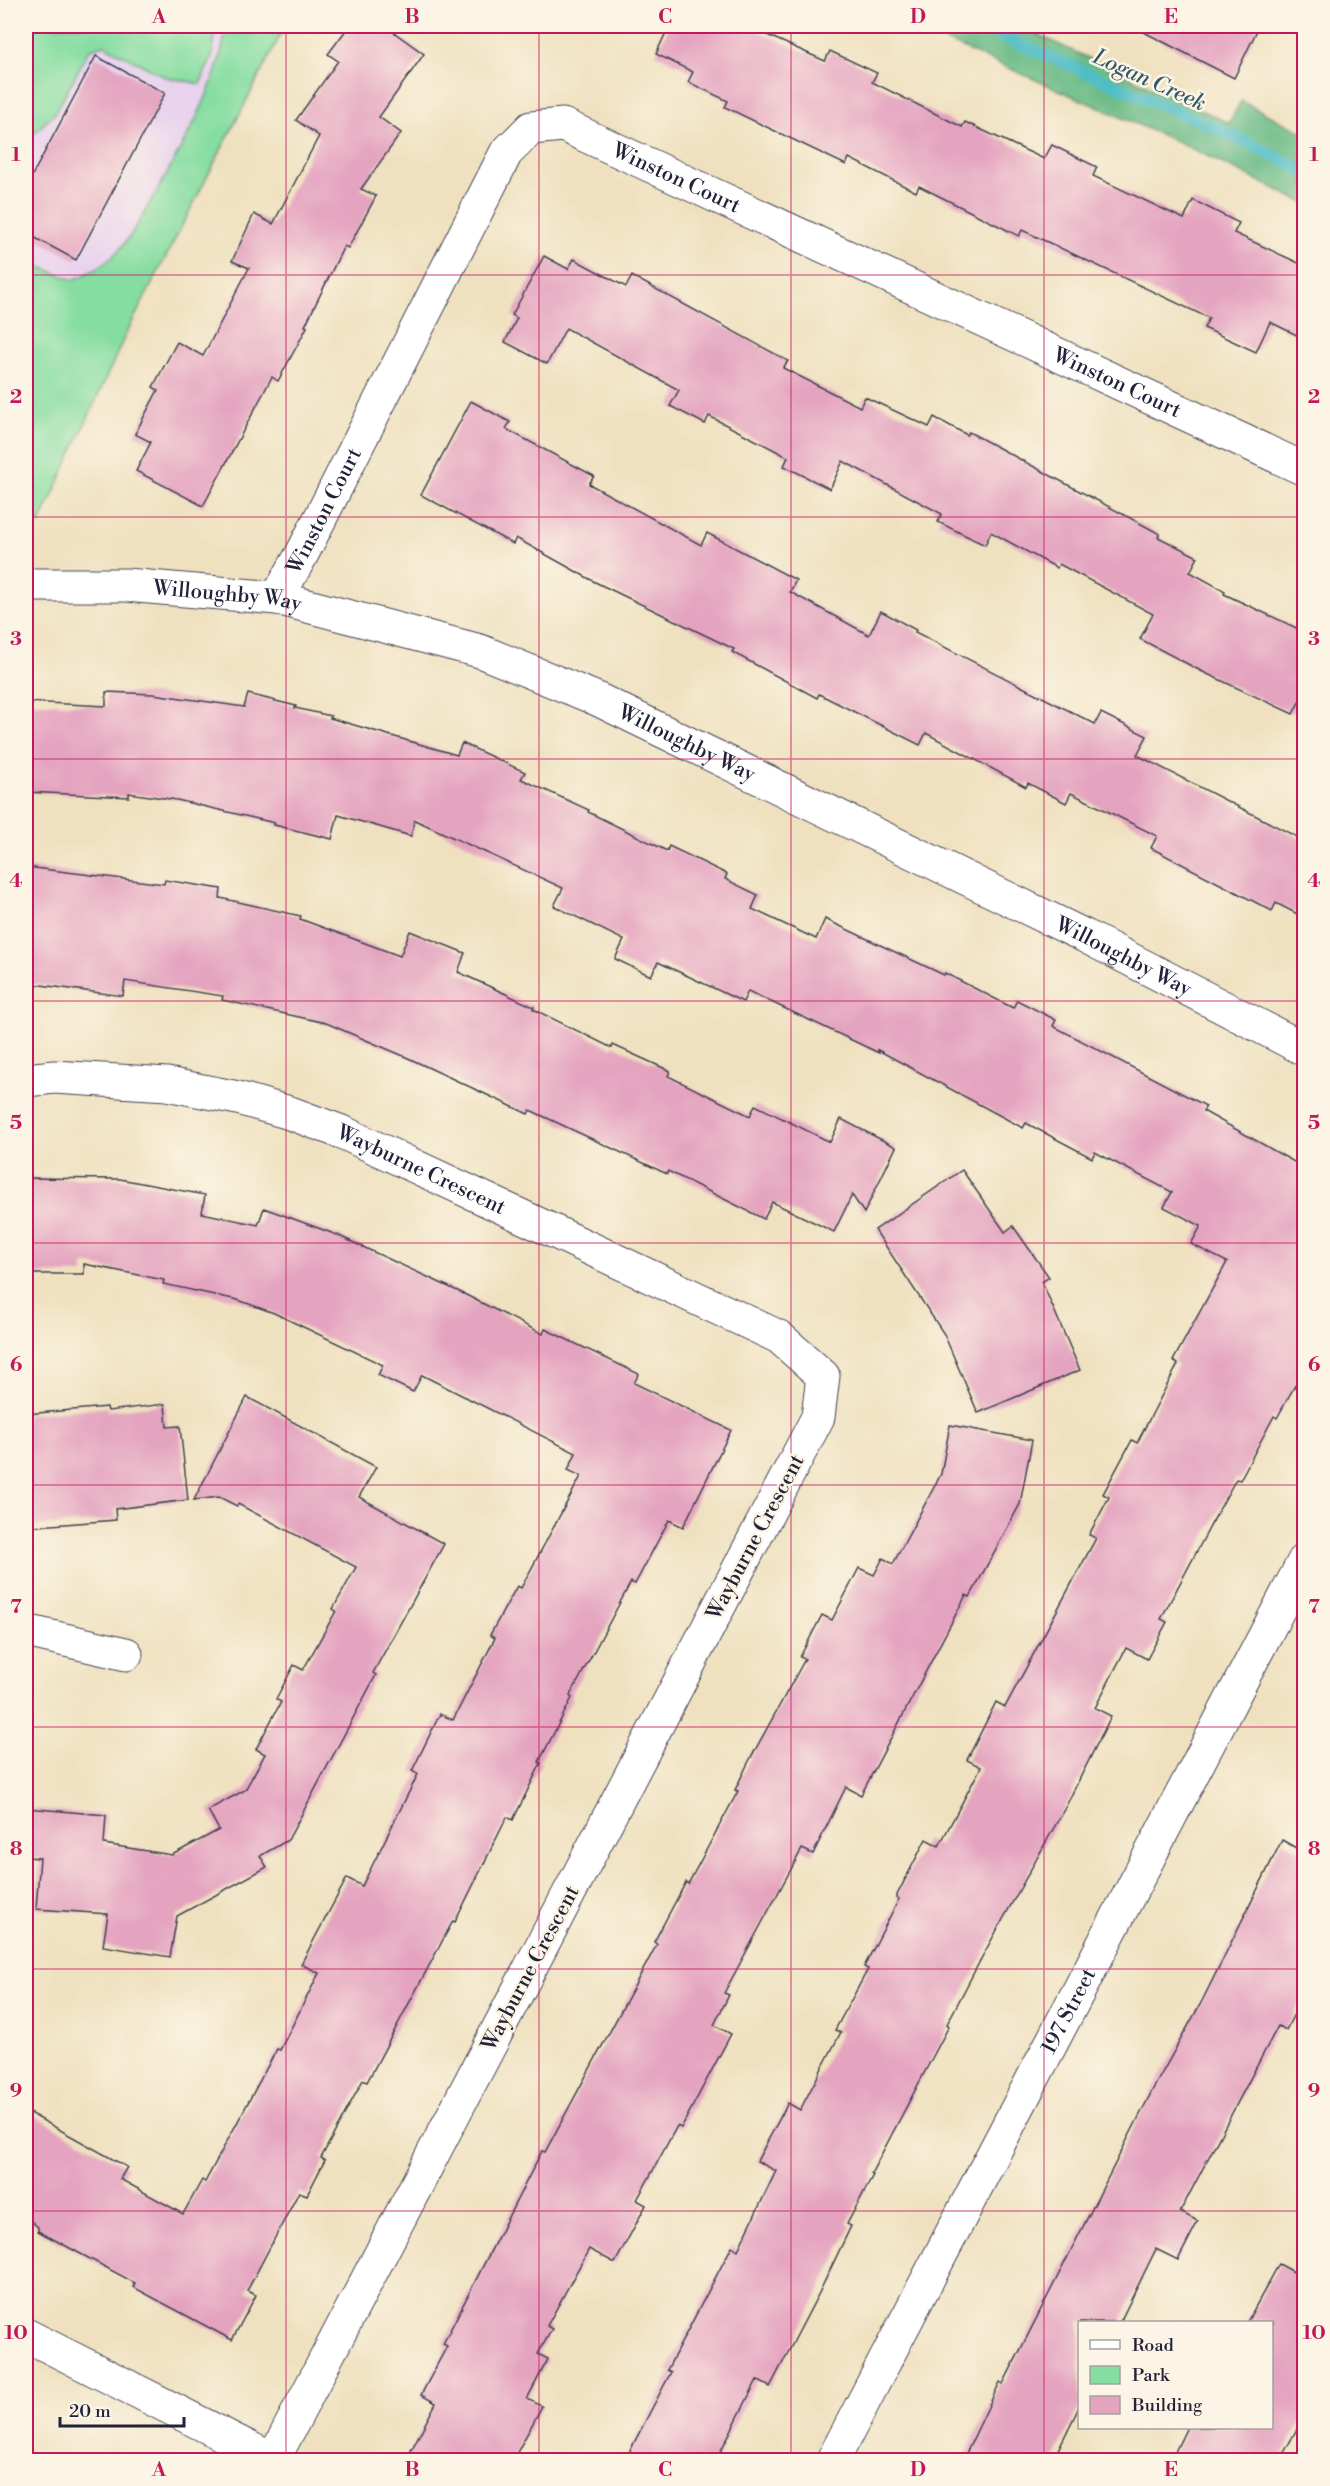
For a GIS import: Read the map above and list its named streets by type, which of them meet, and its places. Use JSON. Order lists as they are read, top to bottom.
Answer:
{
  "streets": {
    "street": [
      "Winston Court",
      "Willoughby Way",
      "Wayburne Crescent",
      "197 Street"
    ]
  },
  "crossings": [
    ["Winston Court", "Willoughby Way"]
  ],
  "water": ["Logan Creek"],
  "legend": ["Road", "Park", "Building"],
  "scale_bar": "20 m",
  "grid": {
    "columns": [
      "A",
      "B",
      "C",
      "D",
      "E"
    ],
    "rows": [
      "1",
      "2",
      "3",
      "4",
      "5",
      "6",
      "7",
      "8",
      "9",
      "10"
    ]
  }
}
